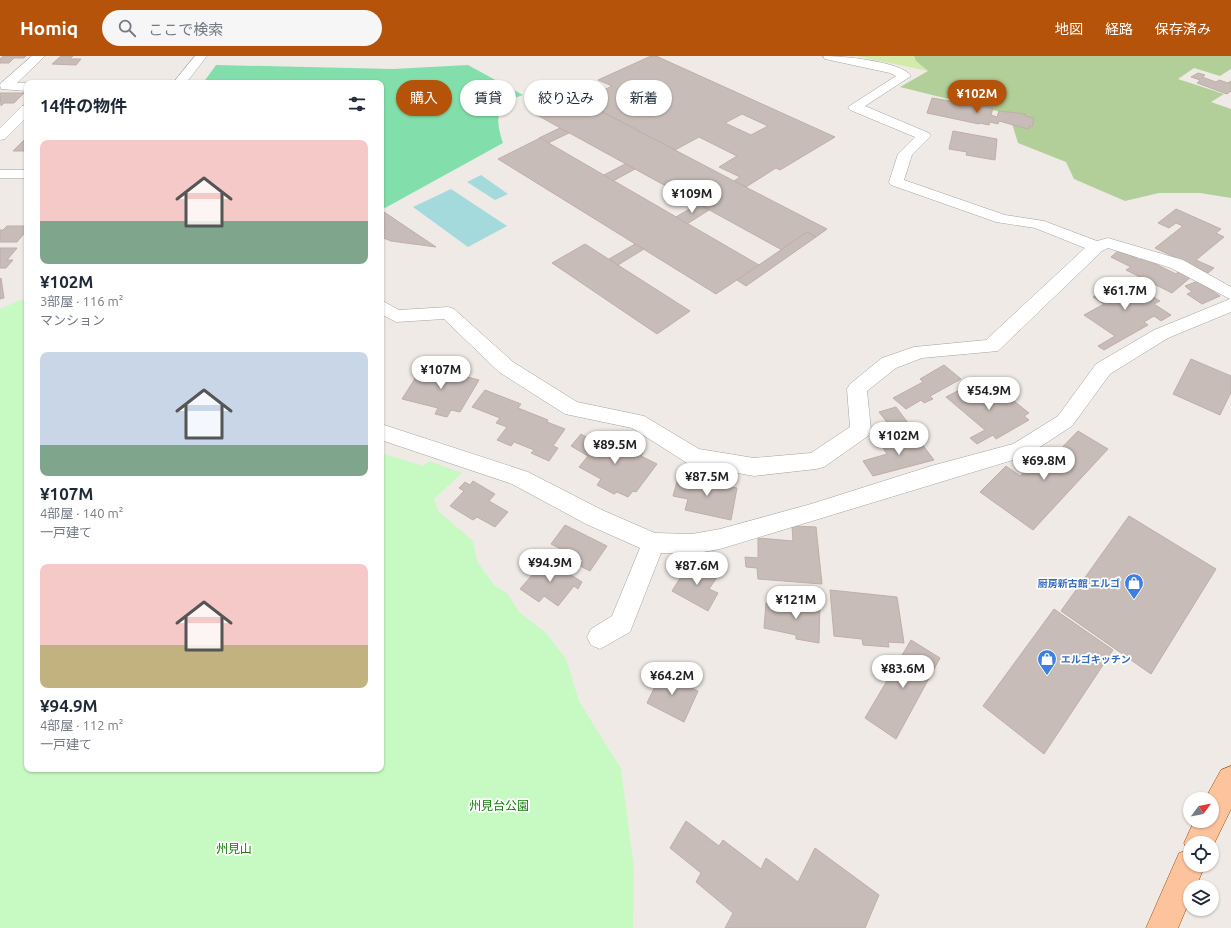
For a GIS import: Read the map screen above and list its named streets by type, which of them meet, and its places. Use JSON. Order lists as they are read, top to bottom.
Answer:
{
  "parks": ["州見台公園", "州見山"],
  "places": {
    "shop": ["厨房新古館 エルゴ", "エルゴキッチン"]
  },
  "north": "top right",
  "page": {
    "header": "Homiq",
    "search": "ここで検索",
    "nav": ["地図", "経路", "保存済み"],
    "price": [
      "¥102M",
      "¥109M",
      "¥61.7M",
      "¥107M",
      "¥54.9M",
      "¥102M",
      "¥89.5M",
      "¥69.8M",
      "¥87.5M",
      "¥94.9M",
      "¥87.6M",
      "¥121M",
      "¥83.6M",
      "¥64.2M"
    ],
    "chip": [
      "購入",
      "賃貸",
      "絞り込み",
      "新着"
    ],
    "heading": "14件の物件",
    "list": [
      {
        "name": "¥102M",
        "note": "3部屋 · 116 m² · マンション"
      },
      {
        "name": "¥107M",
        "note": "4部屋 · 140 m² · 一戸建て"
      },
      {
        "name": "¥94.9M",
        "note": "4部屋 · 112 m² · 一戸建て"
      }
    ]
  }
}
